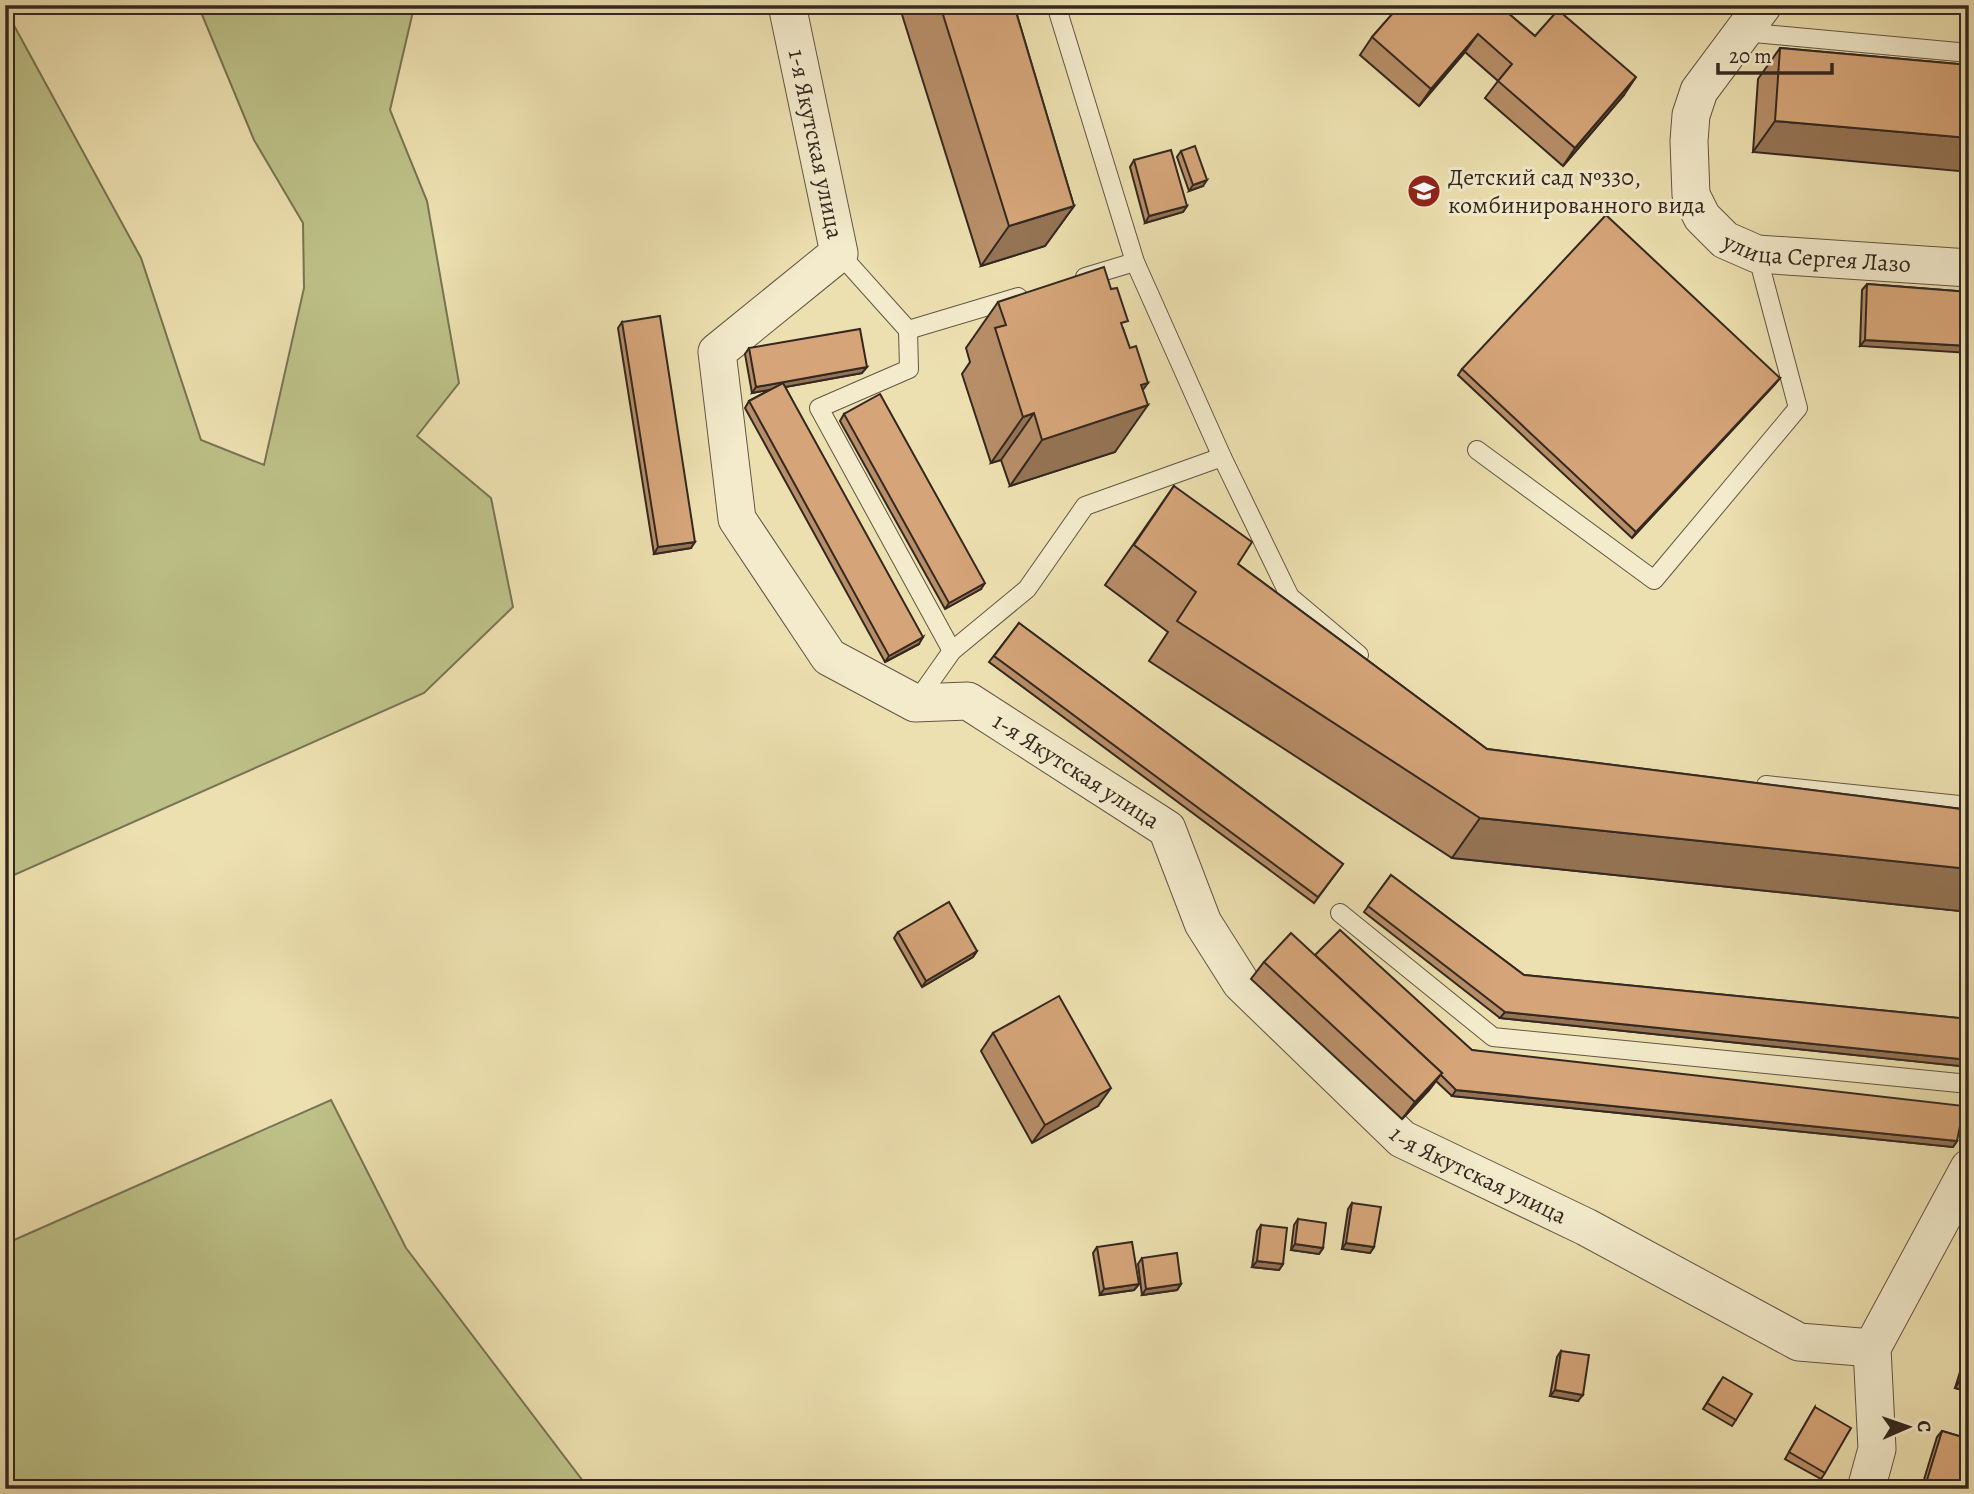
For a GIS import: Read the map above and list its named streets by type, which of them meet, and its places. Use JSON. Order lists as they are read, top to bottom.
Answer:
{
  "streets": {
    "street": ["1-я Якутская улица", "улица Сергея Лазо"]
  },
  "places": {
    "school or university": ["Детский сад №330, комбинированного вида"]
  },
  "scale_bar": "20 m",
  "north": "right"
}
